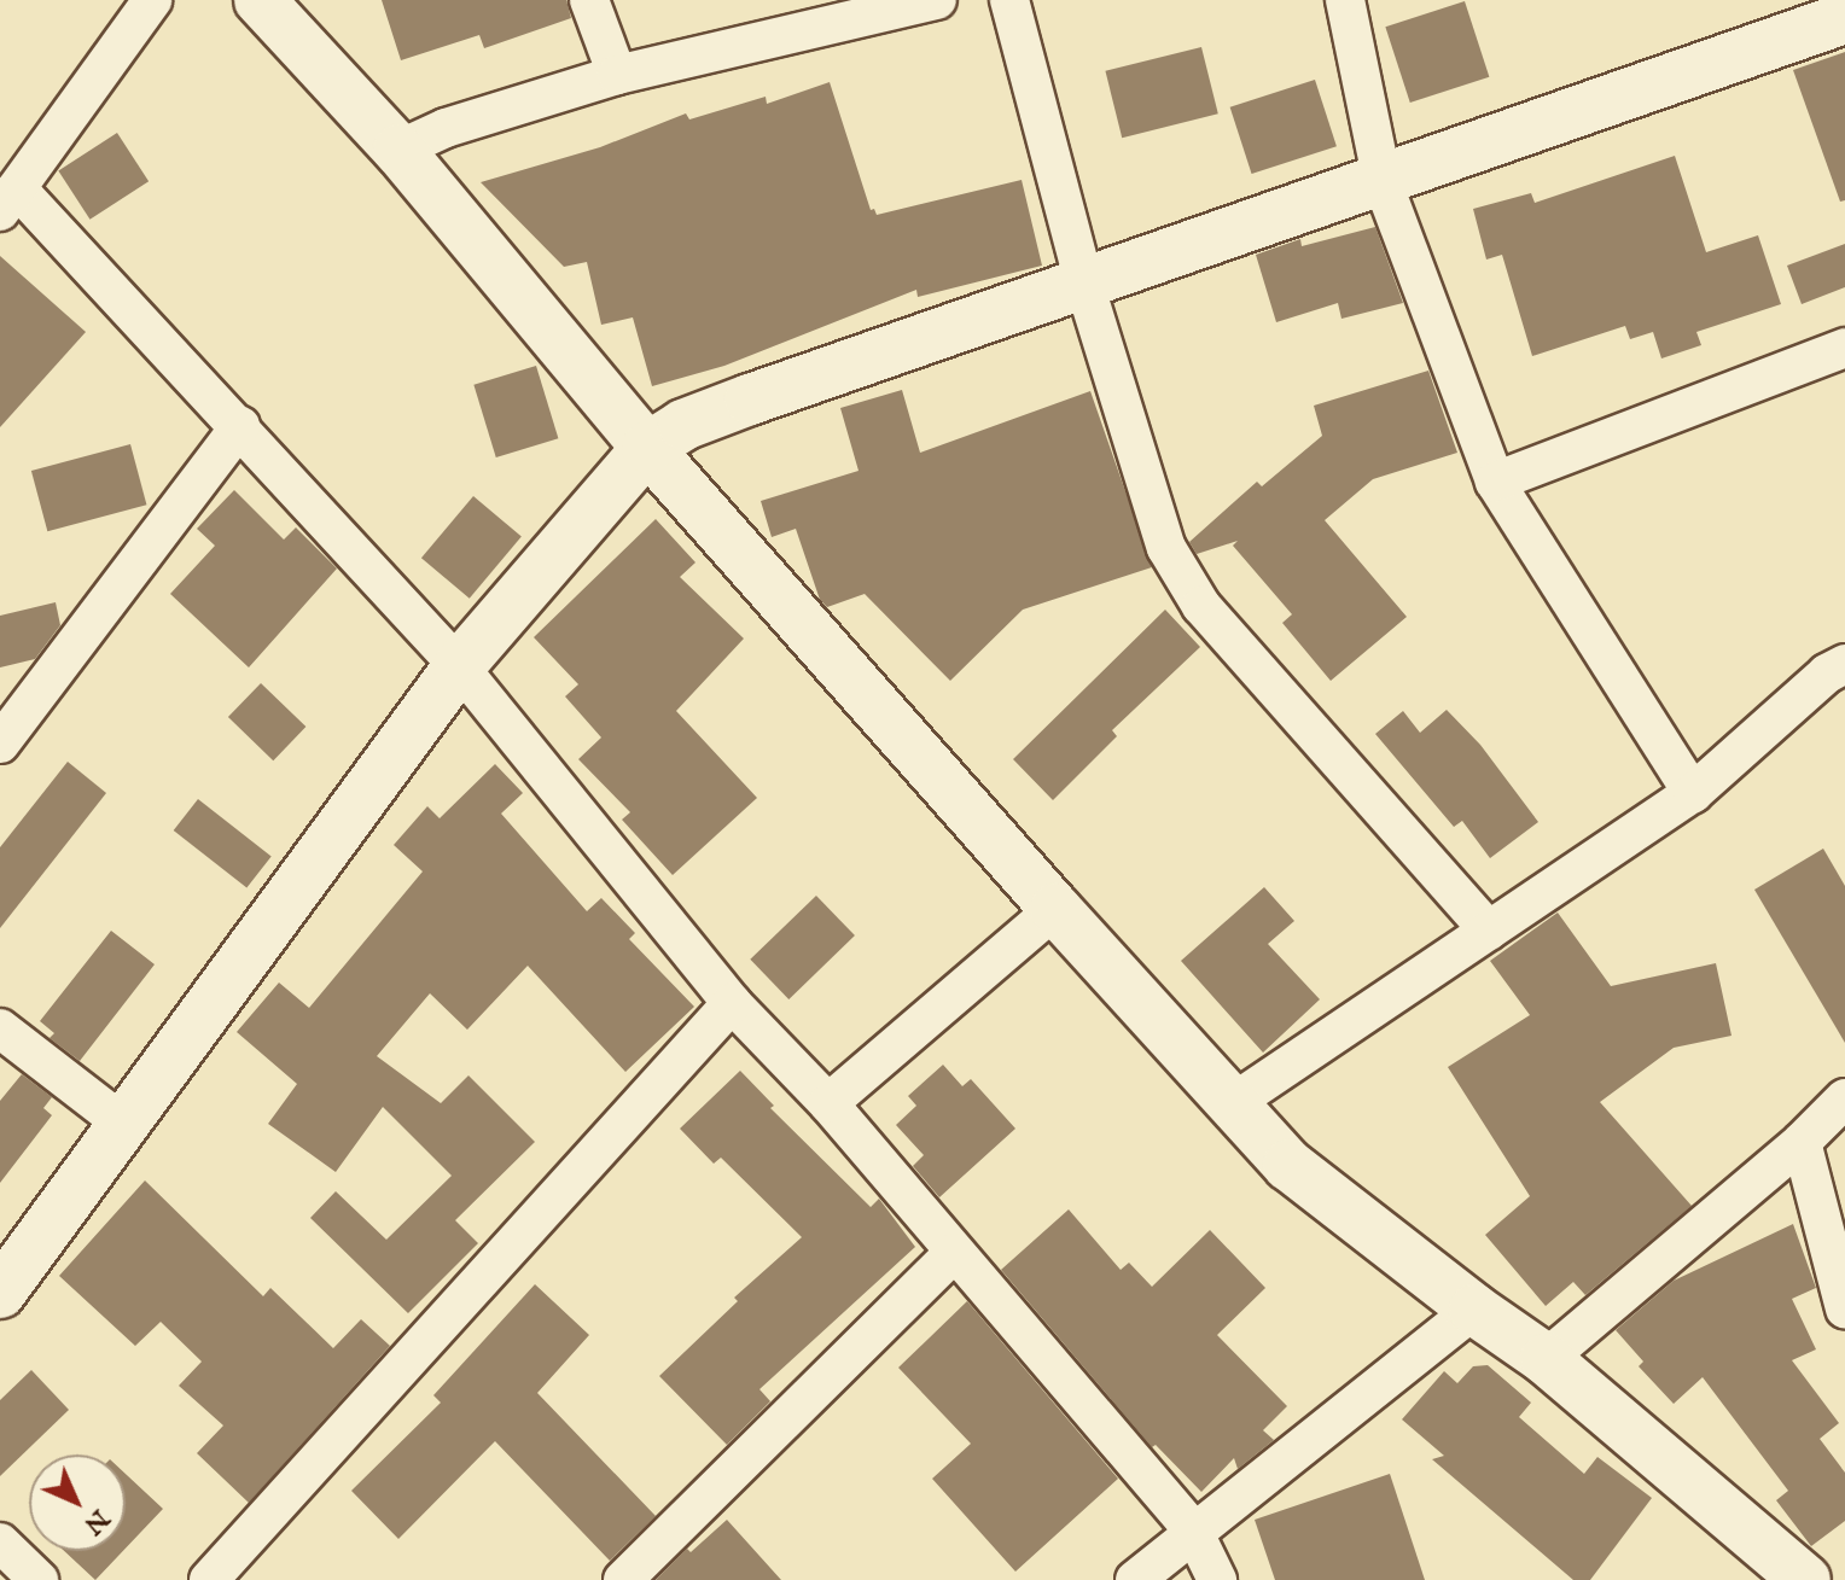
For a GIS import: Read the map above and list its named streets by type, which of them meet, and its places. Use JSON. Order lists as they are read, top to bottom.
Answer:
{
  "north": "bottom right"
}
